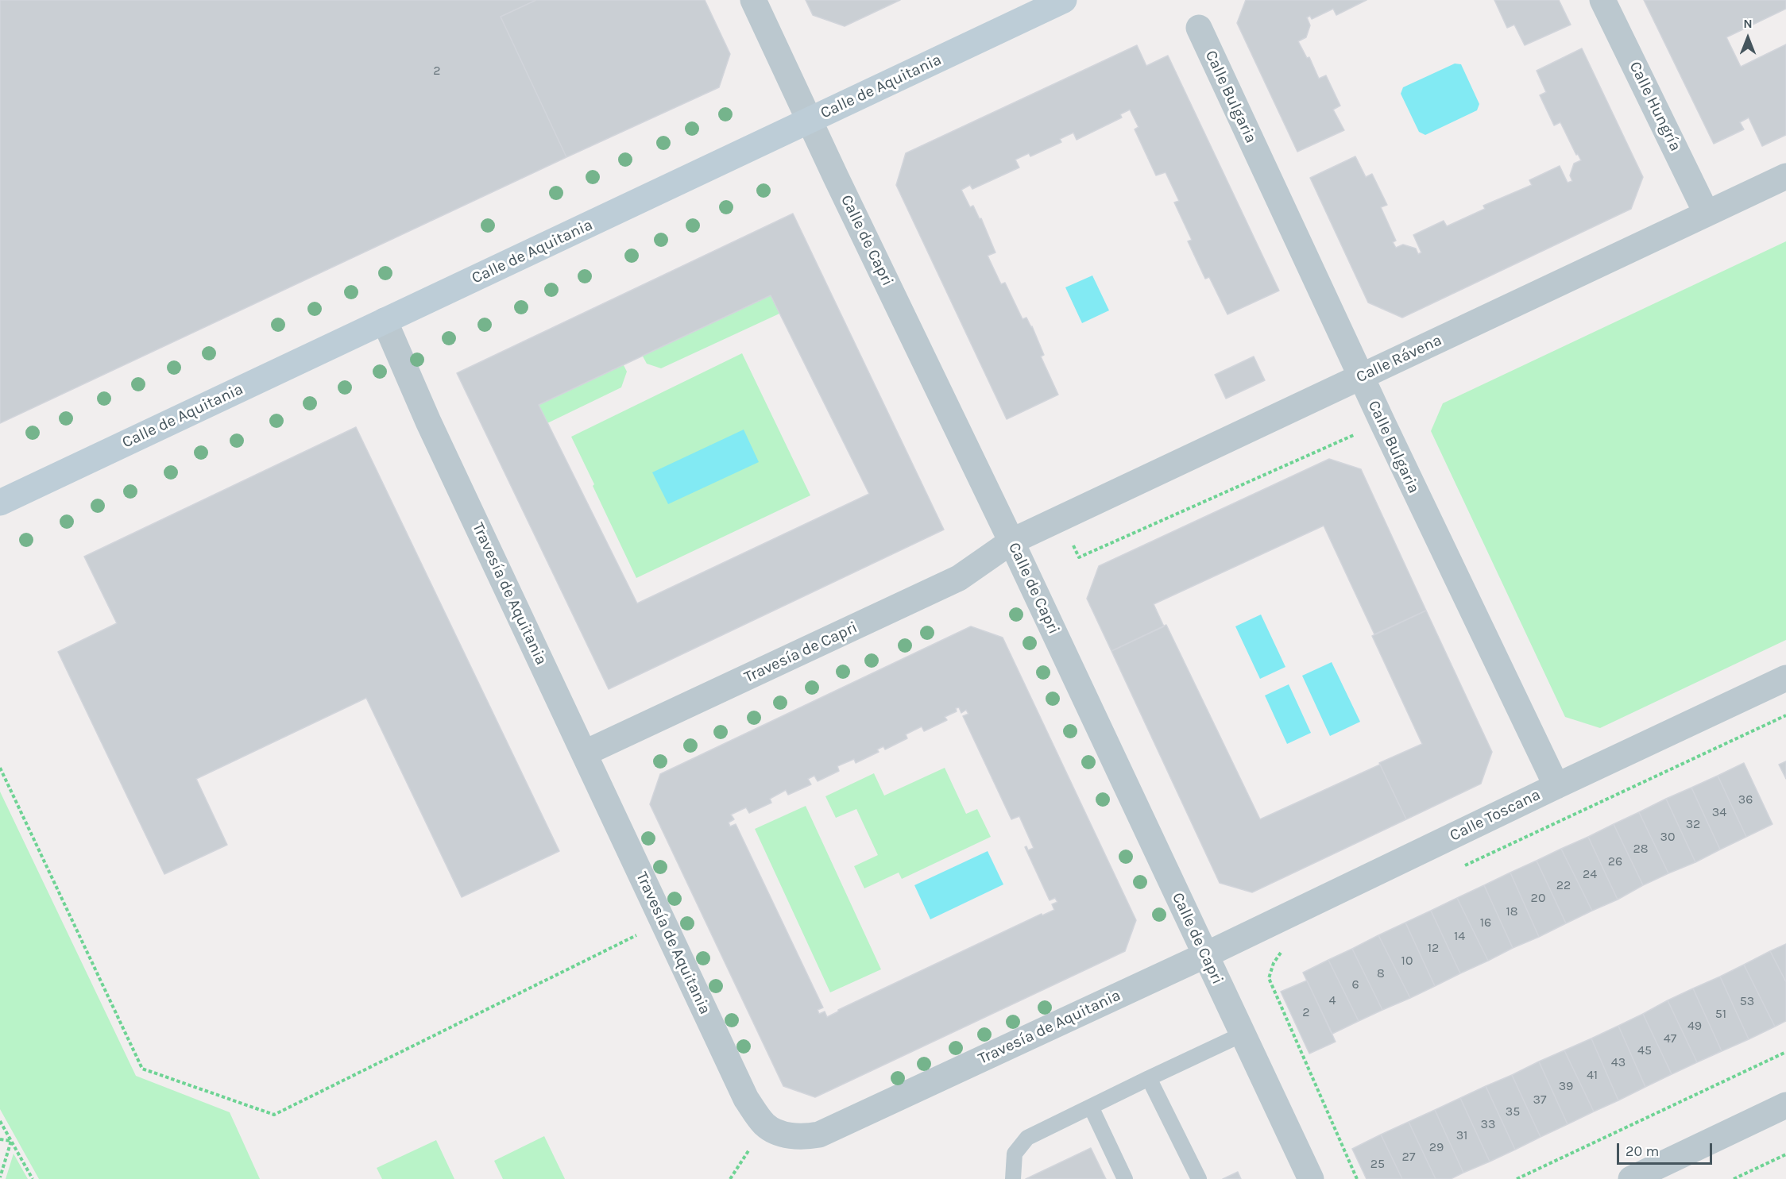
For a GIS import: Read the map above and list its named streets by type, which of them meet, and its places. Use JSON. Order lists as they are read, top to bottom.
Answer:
{
  "streets": {
    "street": [
      "Calle de Aquitania",
      "Calle Bulgaria",
      "Calle Hungría",
      "Calle de Capri",
      "Calle Rávena",
      "Travesía de Aquitania",
      "Travesía de Capri",
      "Calle Toscana"
    ]
  },
  "crossings": [
    ["Calle de Aquitania", "Calle de Capri"],
    ["Calle de Aquitania", "Travesía de Aquitania"],
    ["Calle Bulgaria", "Calle Rávena"],
    ["Calle Bulgaria", "Calle Toscana"],
    ["Calle Hungría", "Calle Rávena"],
    ["Calle de Capri", "Calle Rávena"],
    ["Calle de Capri", "Travesía de Aquitania"],
    ["Calle de Capri", "Travesía de Capri"],
    ["Calle de Capri", "Calle Toscana"],
    ["Calle Rávena", "Travesía de Capri"],
    ["Travesía de Aquitania", "Travesía de Capri"],
    ["Travesía de Aquitania", "Calle Toscana"]
  ],
  "house_numbers": [
    "2",
    "36",
    "34",
    "32",
    "30",
    "28",
    "26",
    "24",
    "22",
    "20",
    "18",
    "16",
    "14",
    "12",
    "10",
    "8",
    "6",
    "4",
    "53",
    "2",
    "51",
    "49",
    "47",
    "45",
    "43",
    "41",
    "39",
    "37",
    "35",
    "33",
    "31",
    "29",
    "27",
    "25"
  ],
  "scale_bar": "20 m",
  "north": "top"
}
